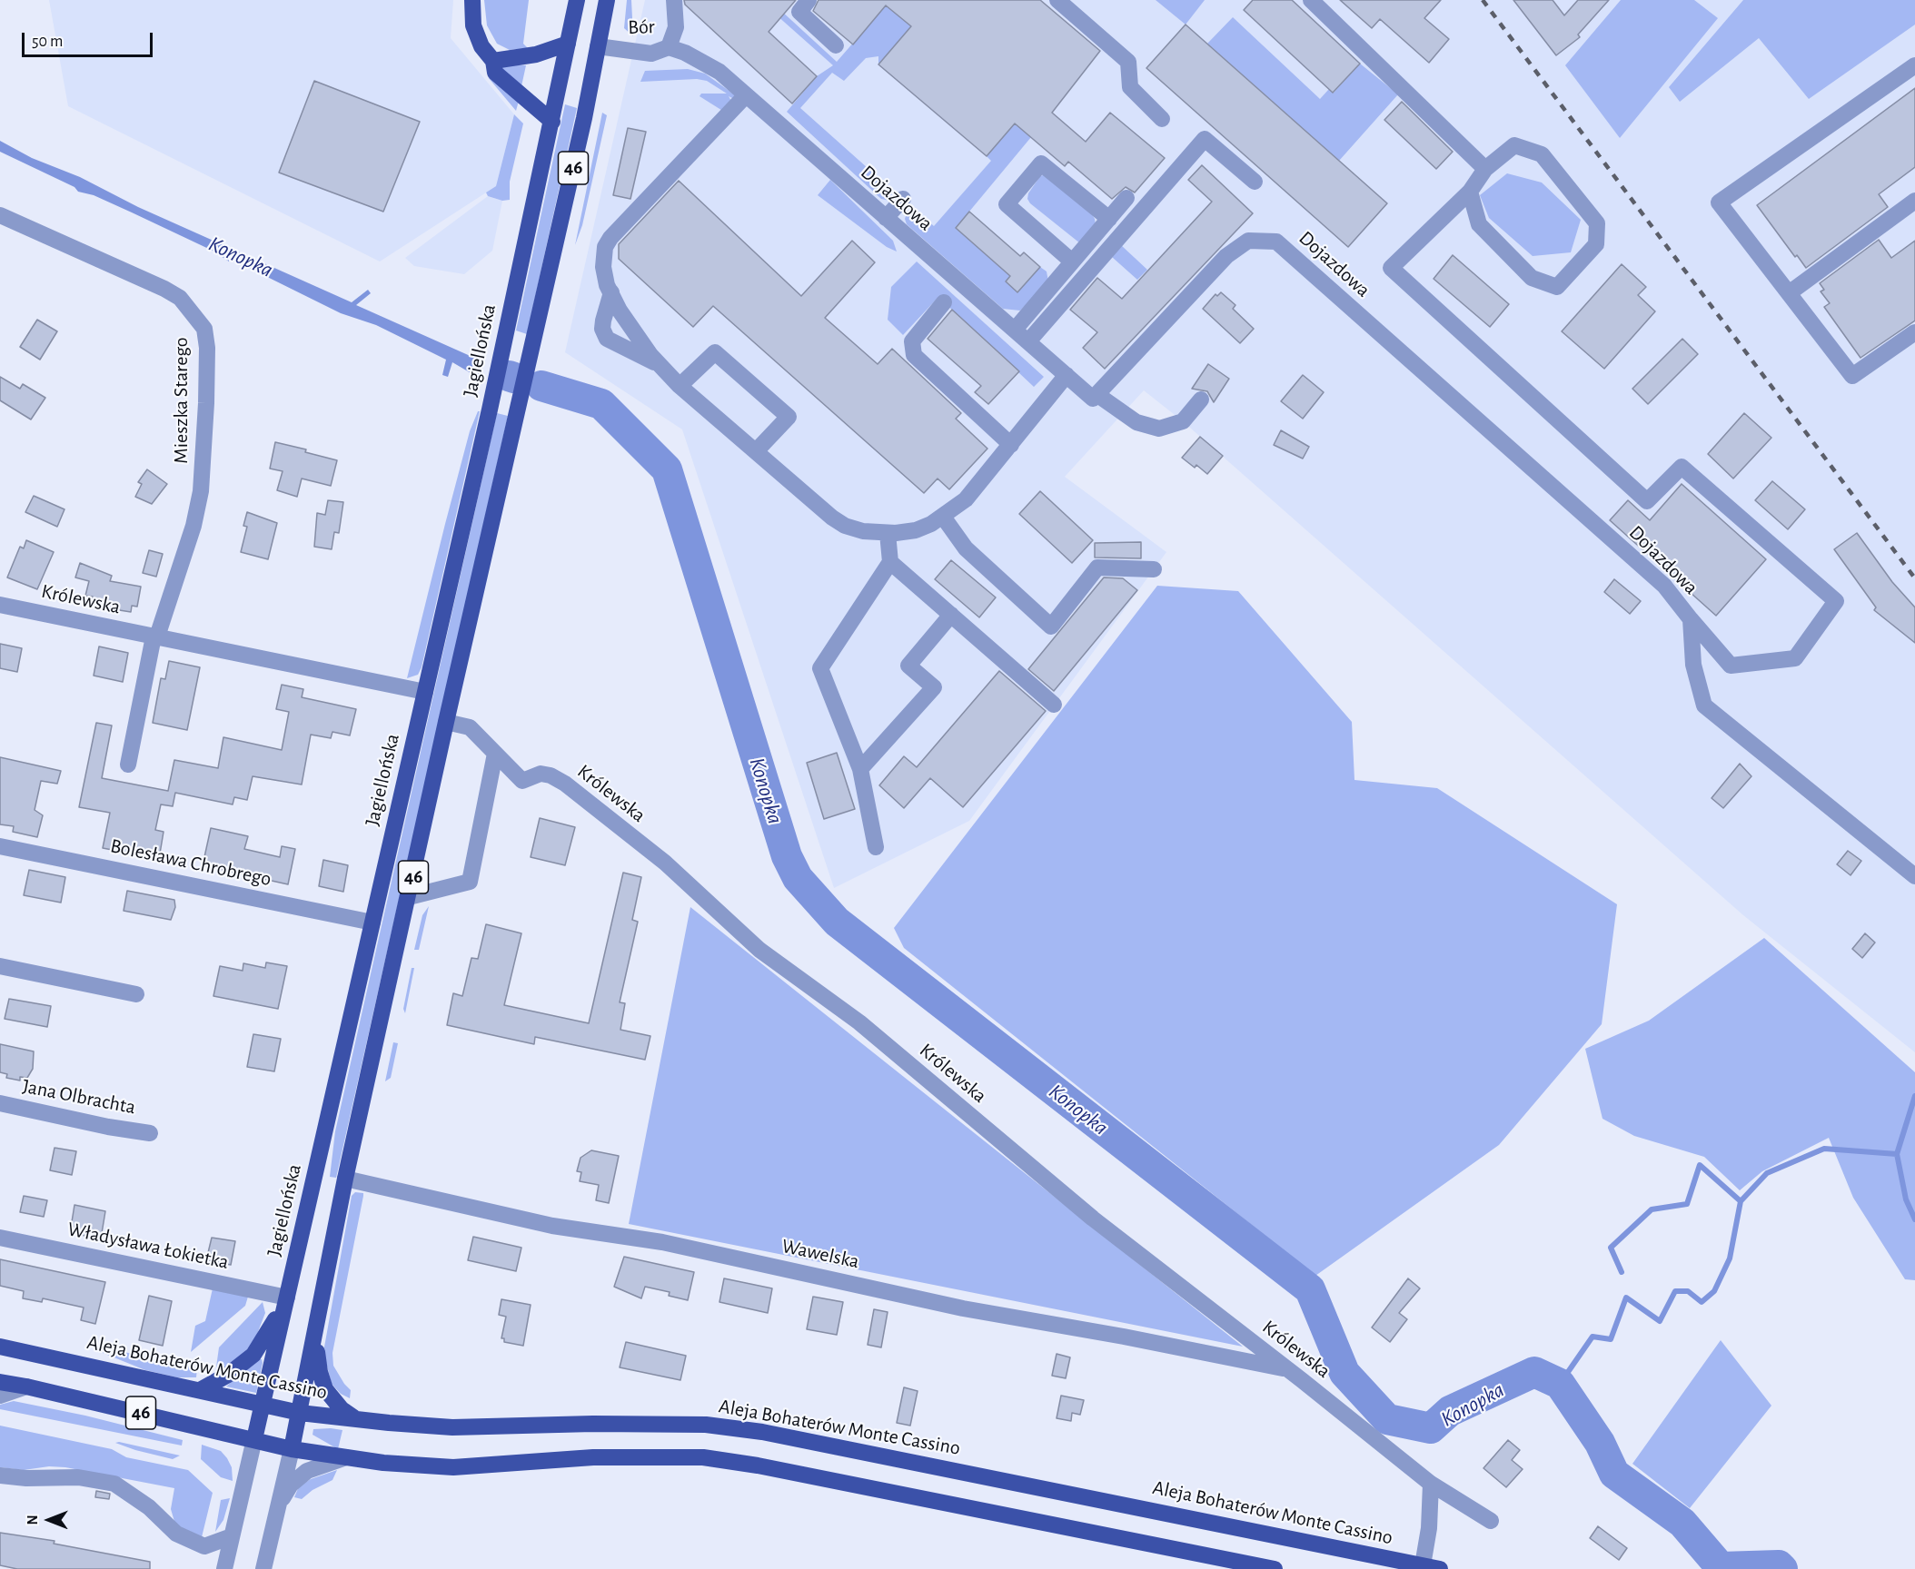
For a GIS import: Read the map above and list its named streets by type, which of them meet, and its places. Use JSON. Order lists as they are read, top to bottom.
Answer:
{
  "streets": {
    "main road": ["46", "Jagiellońska", "Aleja Bohaterów Monte Cassino"],
    "street": [
      "Bór",
      "Dojazdowa",
      "Mieszka Starego",
      "Królewska",
      "Bolesława Chrobrego",
      "Jana Olbrachta",
      "Władysława Łokietka",
      "Wawelska"
    ]
  },
  "crossings": [
    ["Bór", "46"],
    ["Bór", "Dojazdowa"],
    ["46", "Jagiellońska"],
    ["46", "Królewska"],
    ["46", "Wawelska"],
    ["46", "Aleja Bohaterów Monte Cassino"],
    ["Jagiellońska", "Królewska"],
    ["Jagiellońska", "Bolesława Chrobrego"],
    ["Jagiellońska", "Władysława Łokietka"],
    ["Jagiellońska", "Aleja Bohaterów Monte Cassino"],
    ["Mieszka Starego", "Królewska"],
    ["Królewska", "Wawelska"]
  ],
  "water": ["Konopka"],
  "scale_bar": "50 m",
  "north": "left"
}
